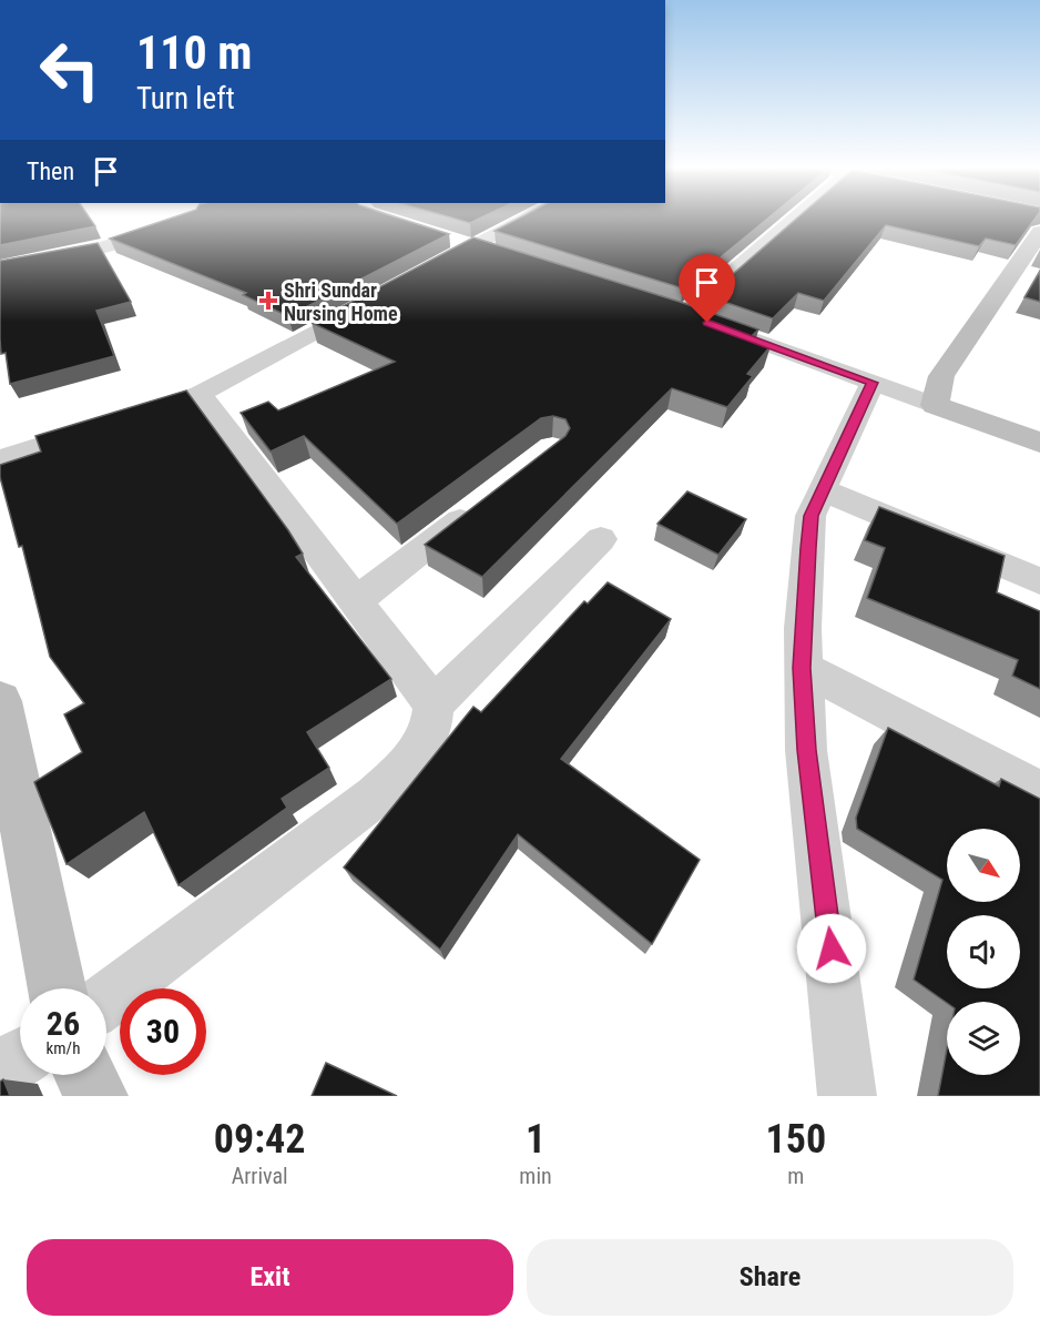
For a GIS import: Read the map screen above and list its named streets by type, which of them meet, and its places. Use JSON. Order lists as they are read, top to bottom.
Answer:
{
  "places": {
    "health": ["Shri Sundar Nursing Home"]
  },
  "north": "bottom right",
  "page": {
    "turn": ["110 m", "Turn left"],
    "then": "Then",
    "speed": "26 km/h",
    "limit": "30",
    "eta": [
      "09:42",
      "Arrival",
      "1",
      "min",
      "150",
      "m"
    ],
    "buttons": ["Exit", "Share"]
  }
}
